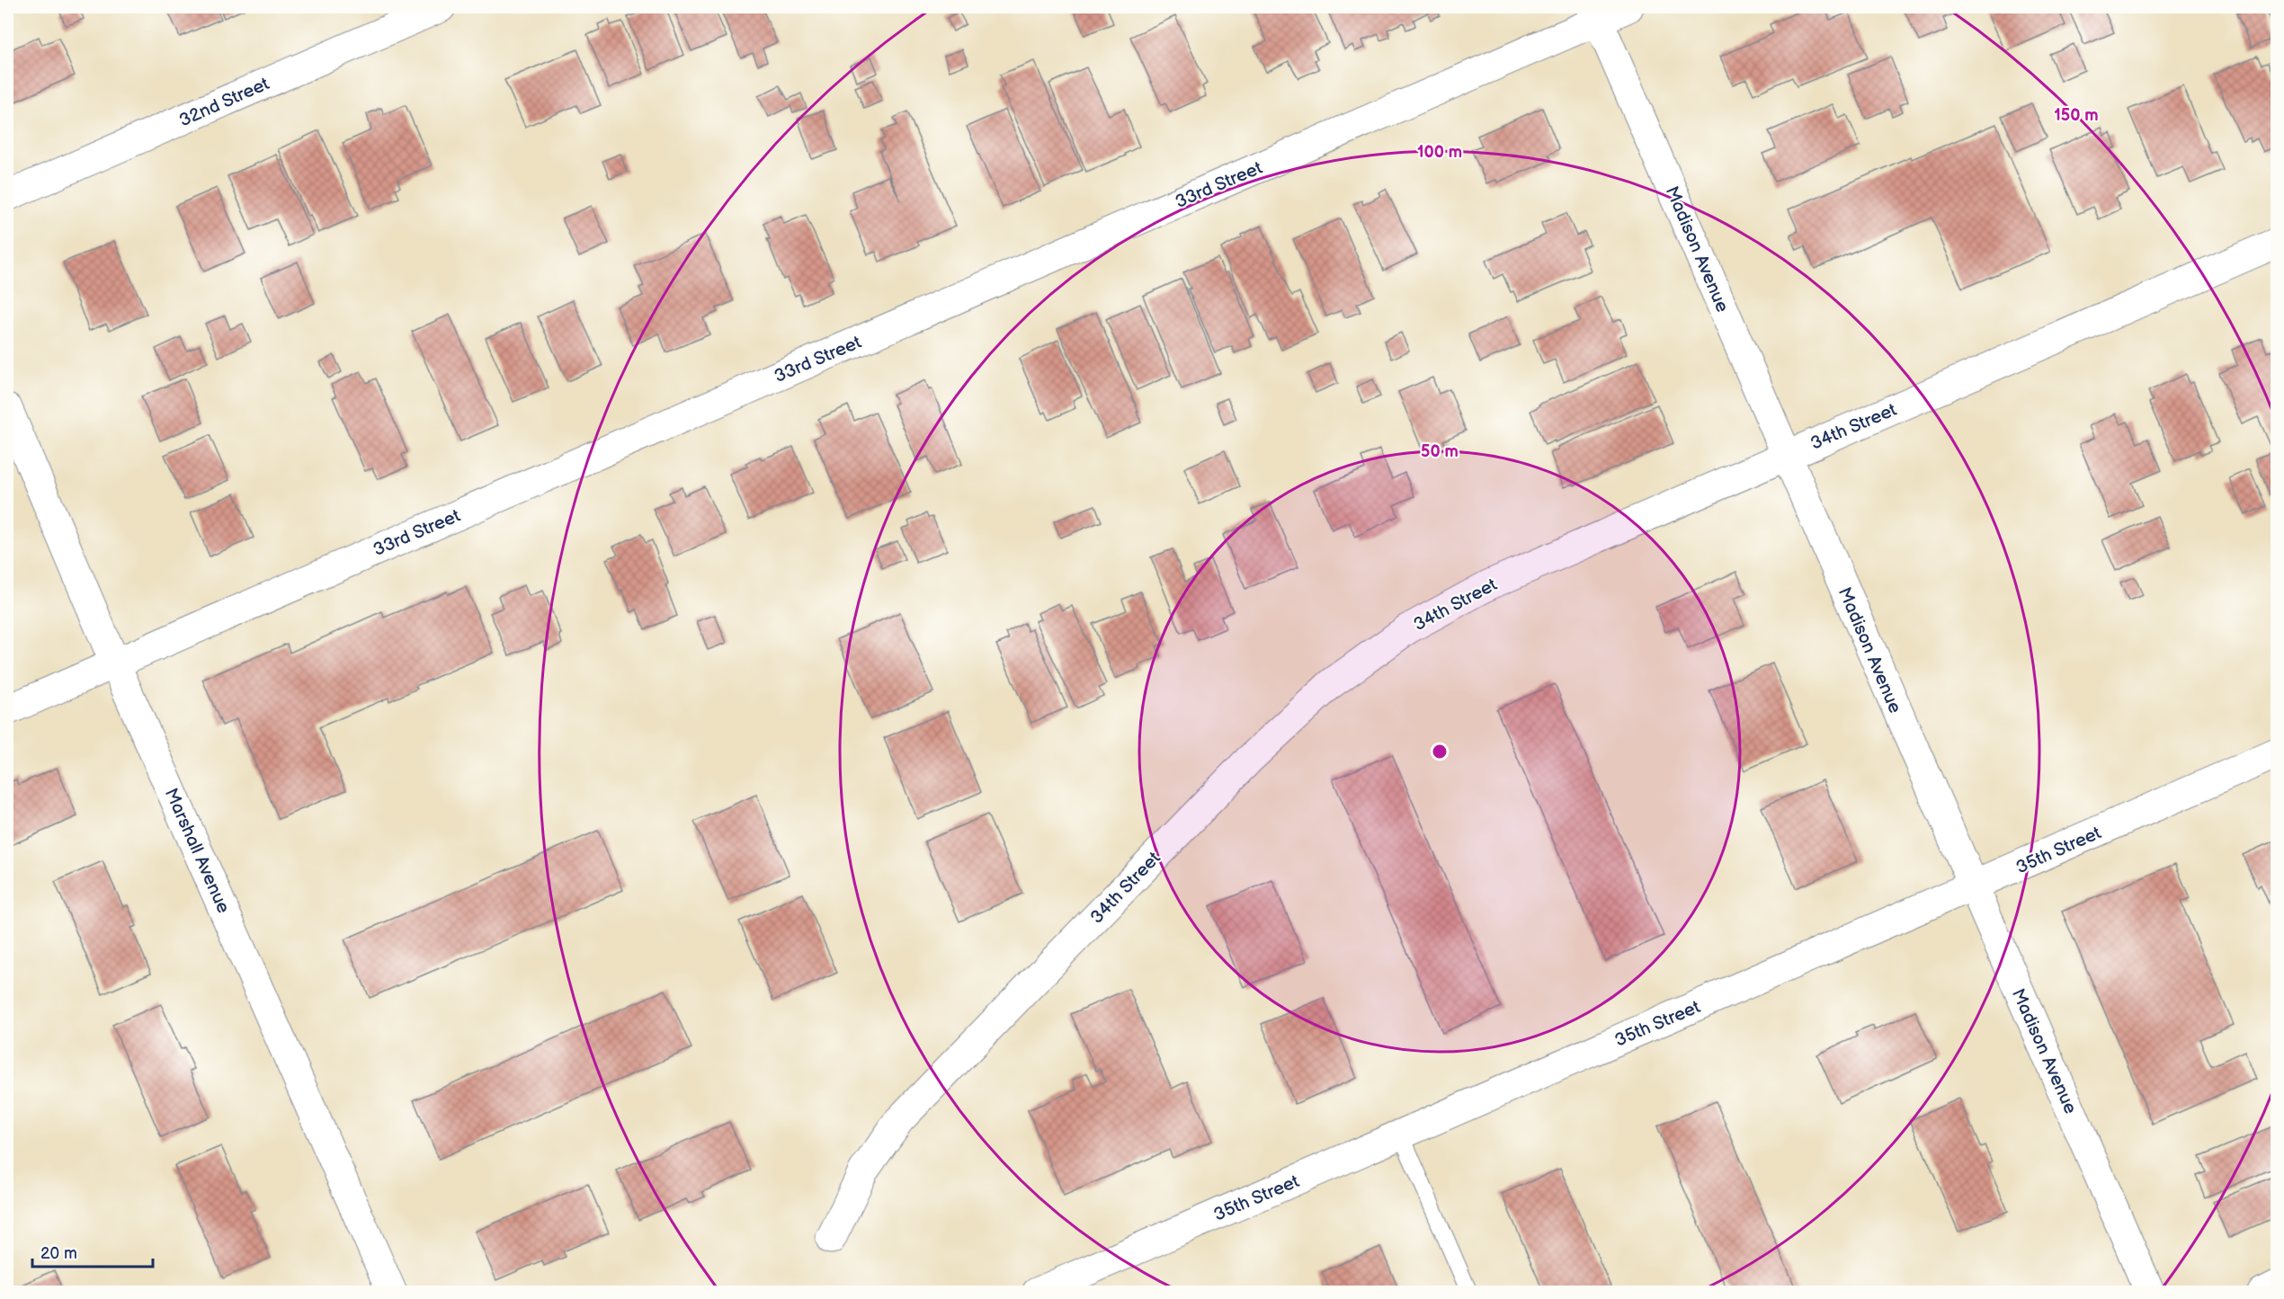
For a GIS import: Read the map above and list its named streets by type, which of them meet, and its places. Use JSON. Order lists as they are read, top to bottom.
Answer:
{
  "streets": {
    "street": [
      "32nd Street",
      "33rd Street",
      "Madison Avenue",
      "34th Street",
      "35th Street",
      "Marshall Avenue"
    ]
  },
  "crossings": [
    ["33rd Street", "Madison Avenue"],
    ["33rd Street", "Marshall Avenue"],
    ["Madison Avenue", "34th Street"],
    ["Madison Avenue", "35th Street"]
  ],
  "scale_bar": "20 m",
  "rings": ["150 m", "100 m", "50 m"]
}
